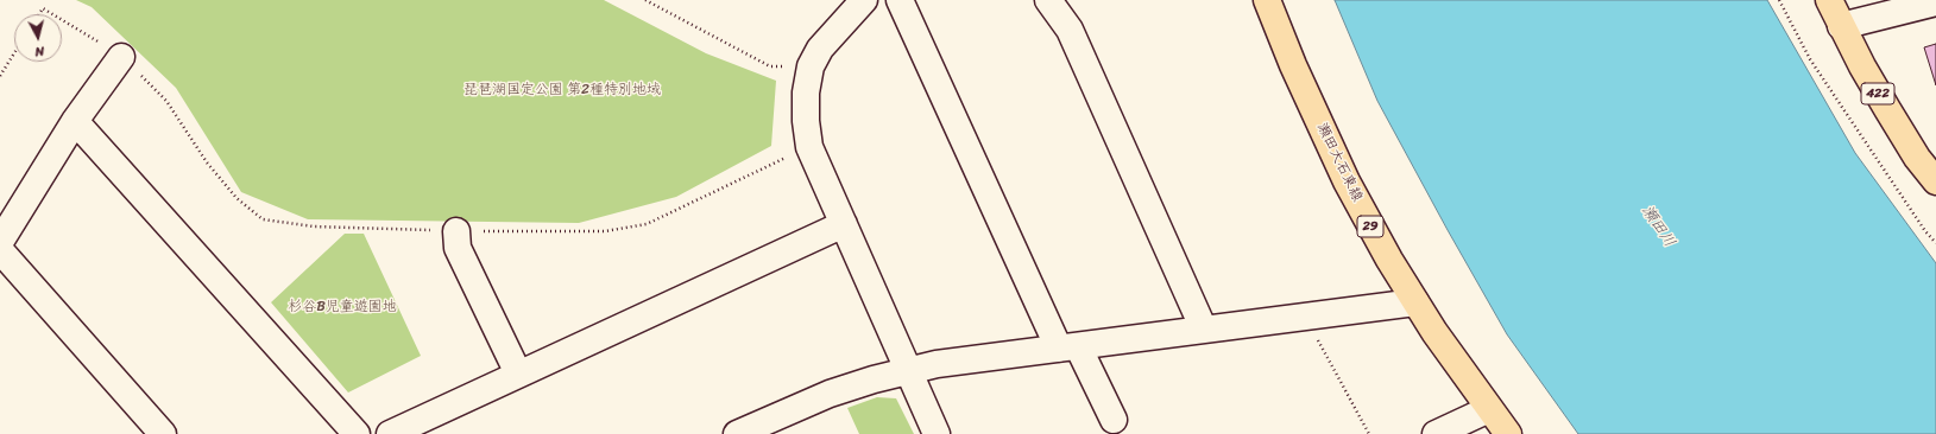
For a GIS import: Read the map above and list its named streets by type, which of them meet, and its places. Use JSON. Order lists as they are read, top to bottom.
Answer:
{
  "streets": {
    "main road": ["422", "瀬田大石東線", "29"]
  },
  "water": ["瀬田川"],
  "parks": ["琵琶湖国定公園 第2種特別地域", "杉谷B児童遊園地"],
  "north": "bottom"
}
